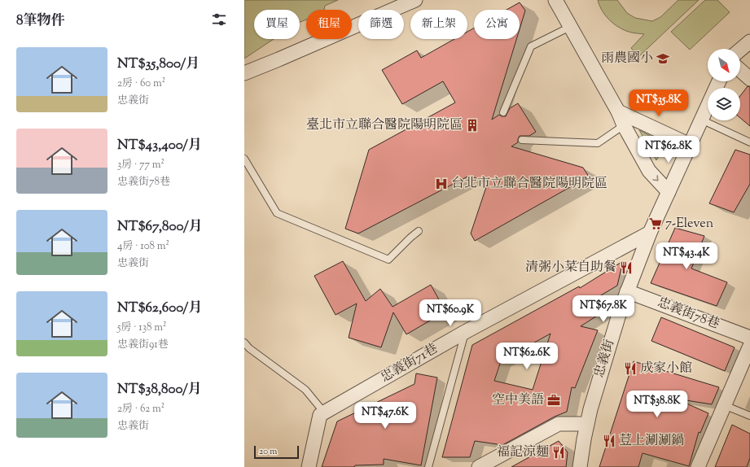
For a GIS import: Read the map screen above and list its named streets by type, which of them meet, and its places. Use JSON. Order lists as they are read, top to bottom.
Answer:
{
  "streets": {
    "street": ["忠義街78巷", "忠義街", "忠義街71巷"]
  },
  "crossings": [
    ["忠義街78巷", "忠義街"],
    ["忠義街", "忠義街71巷"]
  ],
  "places": {
    "school or university": ["雨農國小"],
    "building": ["臺北市立聯合醫院陽明院區"],
    "hospital": ["台北市立聯合醫院陽明院區"],
    "supermarket": ["7-Eleven"],
    "restaurant": [
      "清粥小菜自助餐",
      "成家小館",
      "荳上涮涮鍋",
      "福記涼麵"
    ],
    "office": ["空中美語"]
  },
  "scale_bar": "20 m",
  "north": "bottom right",
  "page": {
    "heading": "8筆物件",
    "chip": [
      "買屋",
      "租屋",
      "篩選",
      "新上架",
      "公寓"
    ],
    "list": [
      {
        "name": "NT$35,800/月",
        "note": "2房 · 60 m² · 忠義街"
      },
      {
        "name": "NT$43,400/月",
        "note": "3房 · 77 m² · 忠義街78巷"
      },
      {
        "name": "NT$67,800/月",
        "note": "4房 · 108 m² · 忠義街"
      },
      {
        "name": "NT$62,600/月",
        "note": "5房 · 138 m² · 忠義街91巷"
      },
      {
        "name": "NT$38,800/月",
        "note": "2房 · 62 m² · 忠義街"
      }
    ],
    "price": [
      "NT$35.8K",
      "NT$62.8K",
      "NT$43.4K",
      "NT$67.8K",
      "NT$60.9K",
      "NT$62.6K",
      "NT$38.8K",
      "NT$47.6K"
    ],
    "scale": "20 m"
  }
}
